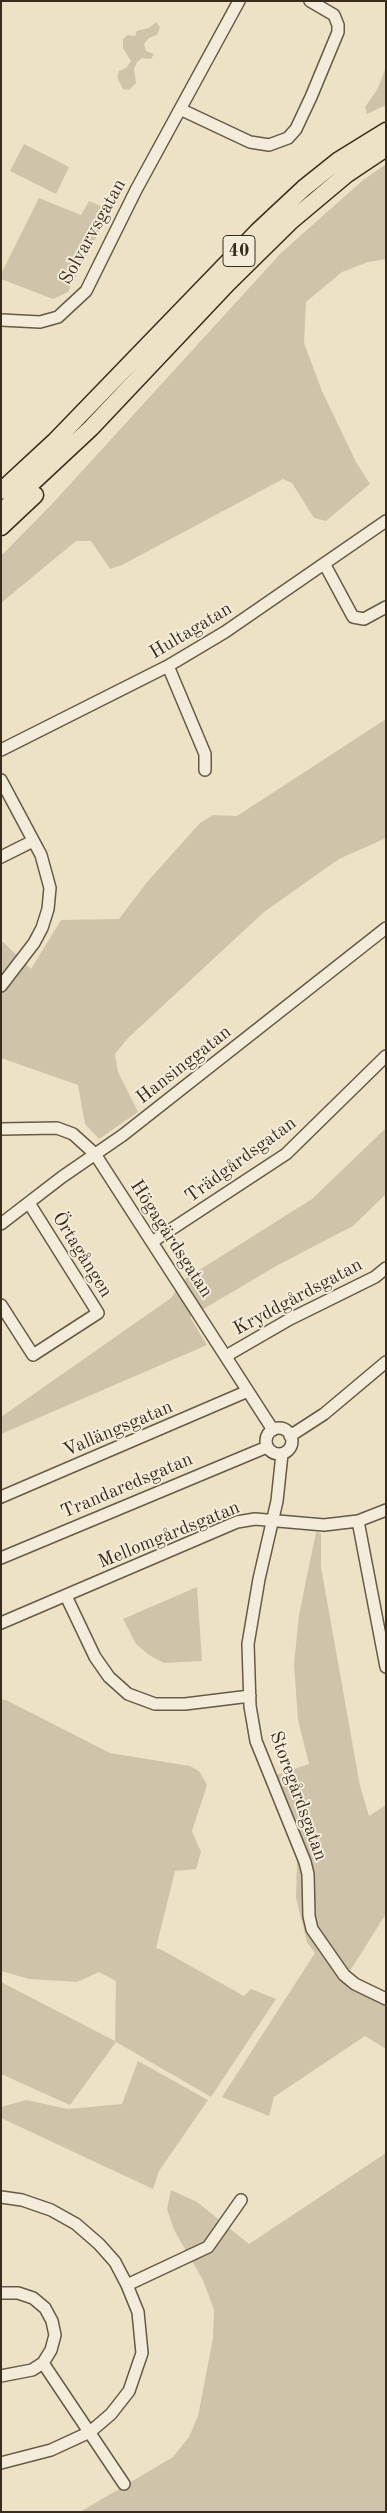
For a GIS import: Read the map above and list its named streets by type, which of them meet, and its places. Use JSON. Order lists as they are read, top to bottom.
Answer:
{
  "streets": {
    "highway": ["40"],
    "street": [
      "Solvarvsgatan",
      "Hultagatan",
      "Hansinggatan",
      "Trädgårdsgatan",
      "Högagärdsgatan",
      "Örtagången",
      "Kryddgårdsgatan",
      "Vallängsgatan",
      "Trandaredsgatan",
      "Mellomgårdsgatan",
      "Storegårdsgatan"
    ]
  },
  "crossings": [
    ["Hansinggatan", "Högagärdsgatan"],
    ["Hansinggatan", "Örtagången"],
    ["Trädgårdsgatan", "Högagärdsgatan"],
    ["Högagärdsgatan", "Kryddgårdsgatan"],
    ["Högagärdsgatan", "Vallängsgatan"],
    ["Högagärdsgatan", "Trandaredsgatan"],
    ["Högagärdsgatan", "Storegårdsgatan"],
    ["Trandaredsgatan", "Storegårdsgatan"],
    ["Mellomgårdsgatan", "Storegårdsgatan"]
  ]
}
